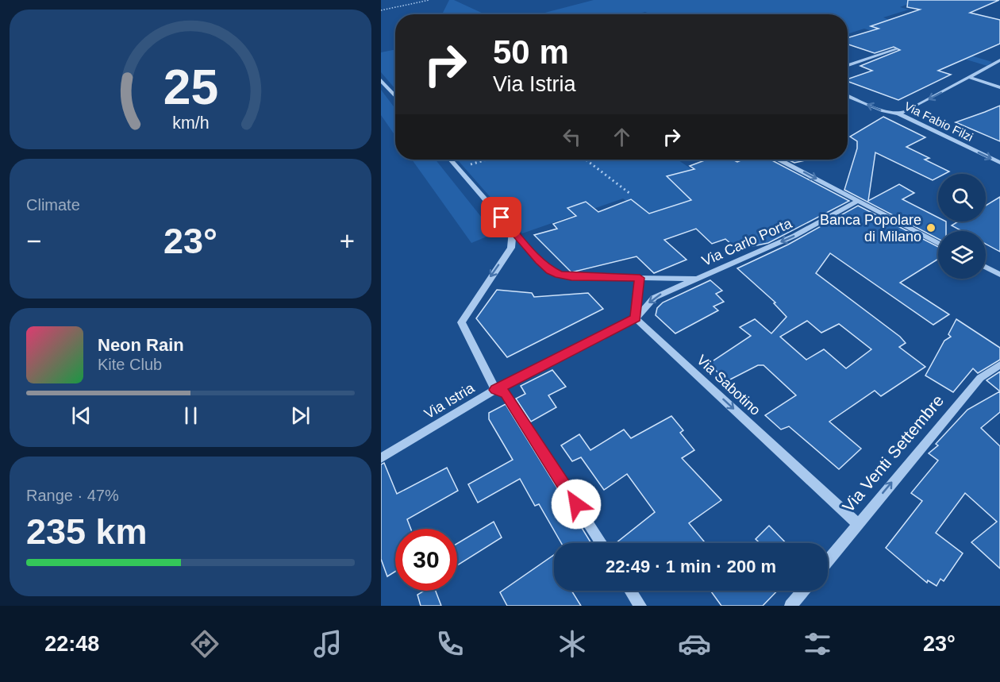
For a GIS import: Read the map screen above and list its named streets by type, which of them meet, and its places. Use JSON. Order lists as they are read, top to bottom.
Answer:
{
  "streets": {
    "street": [
      "Via Fabio Filzi",
      "Via Carlo Porta",
      "Via Sabotino",
      "Via Istria",
      "Via Venti Settembre"
    ]
  },
  "crossings": [
    ["Via Sabotino", "Via Istria"],
    ["Via Sabotino", "Via Venti Settembre"]
  ],
  "one_way": ["Via Carlo Porta", "Via Sabotino", "Via Venti Settembre"],
  "places": ["Banca Popolare di Milano"],
  "page": {
    "turn": ["50 m", "Via Istria"],
    "tile": [
      "Climate",
      ["Range · 47%", "235 km"]
    ],
    "heat": ["−", "23°", "+"],
    "song": ["Neon Rain", "Kite Club"],
    "limit": "30",
    "trip": "22:49 · 1 min · 200 m",
    "tabs": ["22:48", "23°"],
    "gauge": ["25", "km/h"]
  }
}
